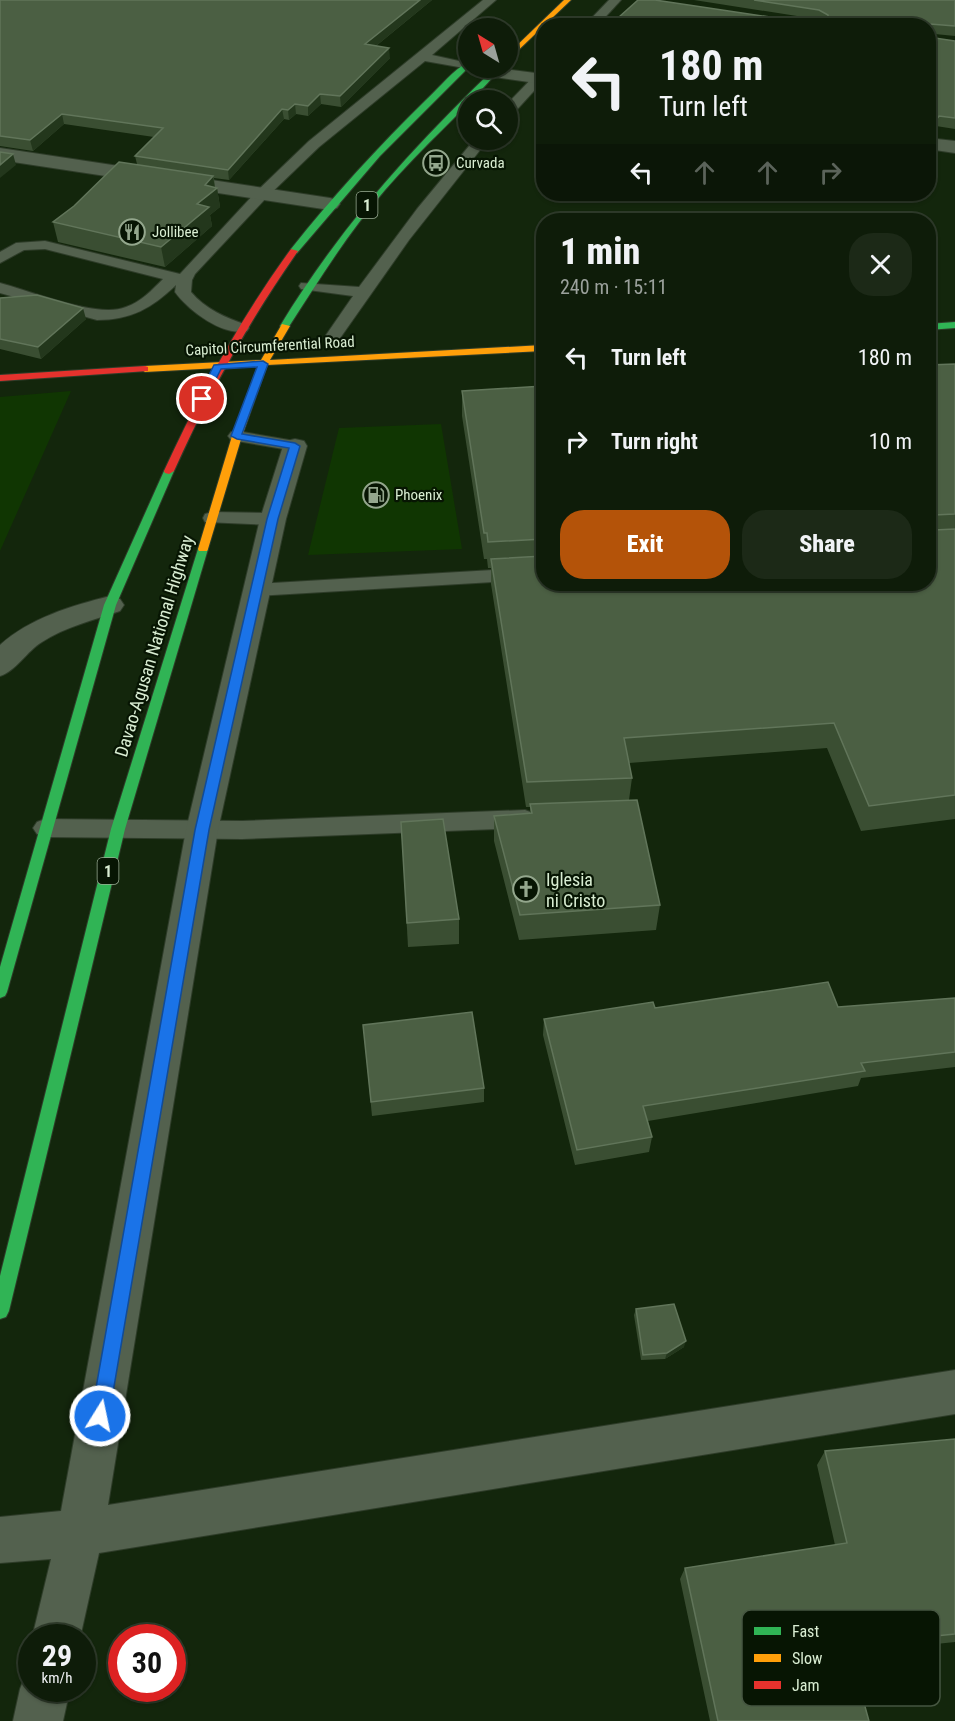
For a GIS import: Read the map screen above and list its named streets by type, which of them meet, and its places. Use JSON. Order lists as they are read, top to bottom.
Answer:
{
  "streets": {
    "main road": ["1", "Capitol Circumferential Road", "Davao-Agusan National Highway"]
  },
  "crossings": [
    ["1", "Capitol Circumferential Road"],
    ["Capitol Circumferential Road", "Davao-Agusan National Highway"]
  ],
  "places": {
    "bus stop": ["Curvada"],
    "restaurant": ["Jollibee"],
    "fuel station": ["Phoenix"],
    "church": ["Iglesia ni Cristo"]
  },
  "legend": ["Fast", "Slow", "Jam"],
  "north": "top left",
  "page": {
    "turn": ["180 m", "Turn left"],
    "heading": ["1 min", "240 m · 15:11"],
    "list": [
      {
        "name": "Turn left",
        "value": "180 m"
      },
      {
        "name": "Turn right",
        "value": "10 m"
      }
    ],
    "buttons": ["Exit", "Share"],
    "speed": "29 km/h",
    "limit": "30"
  }
}
